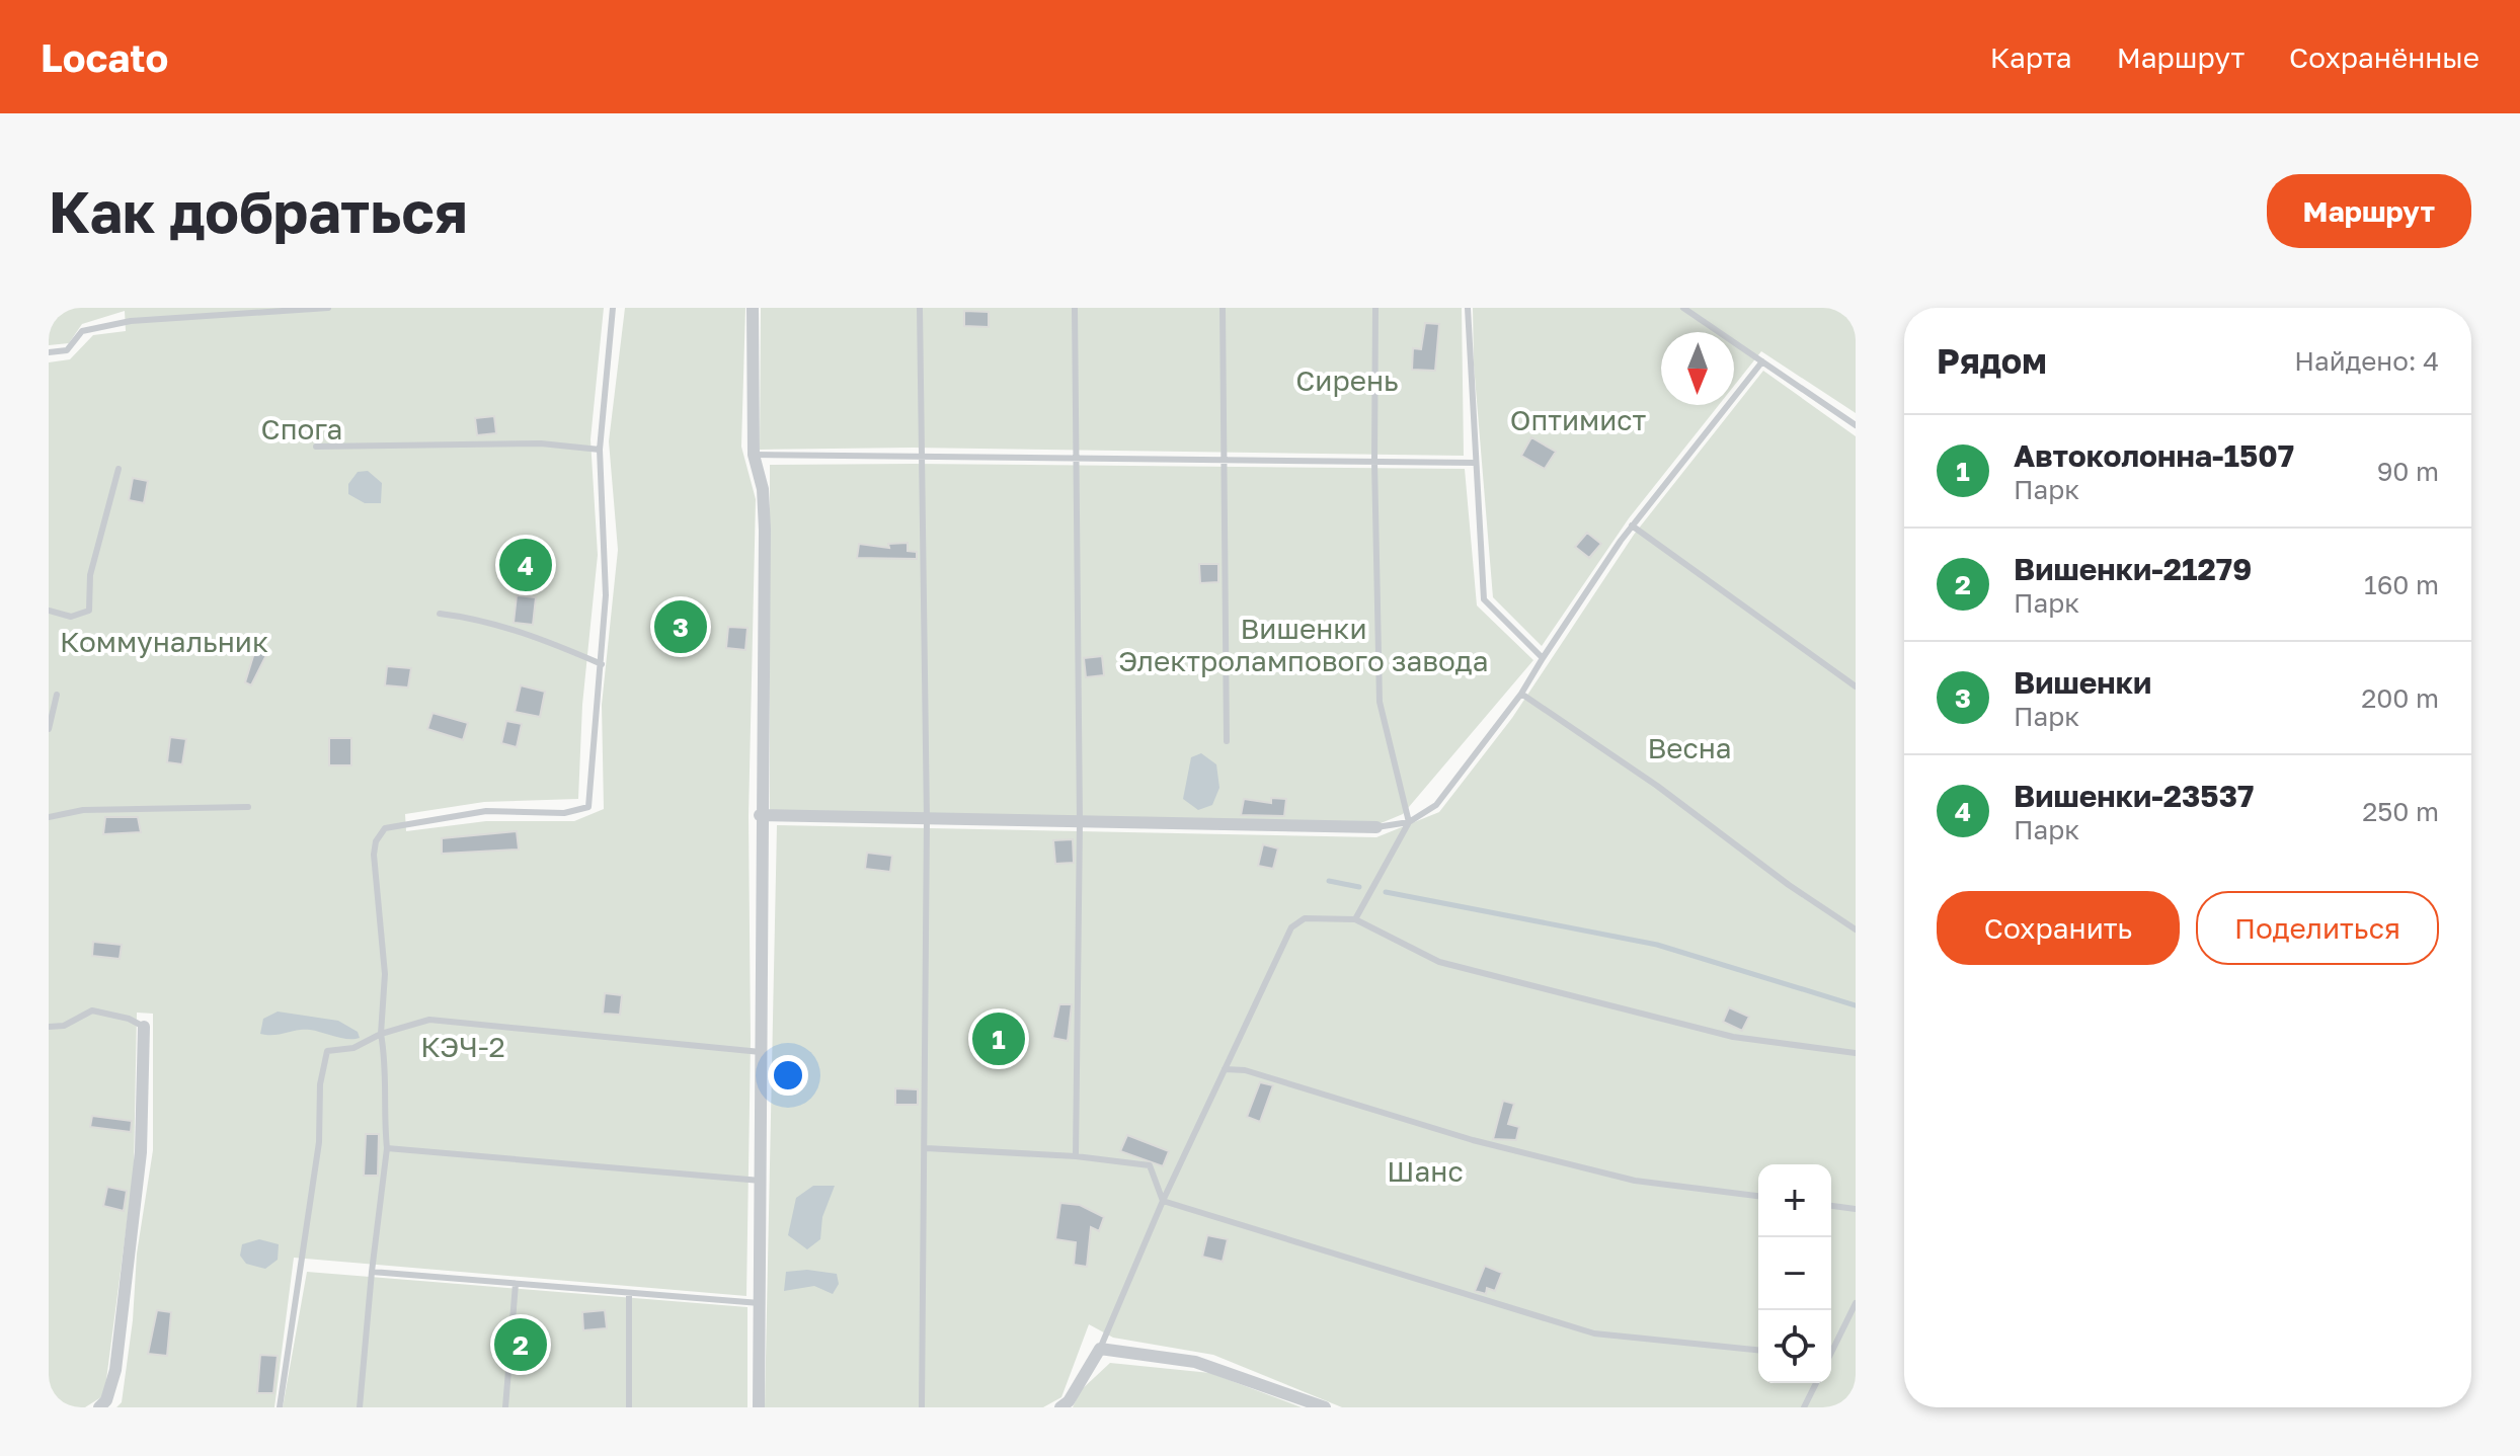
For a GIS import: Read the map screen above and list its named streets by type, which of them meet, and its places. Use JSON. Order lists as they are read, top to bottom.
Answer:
{
  "parks": [
    "Сирень",
    "Оптимист",
    "Спога",
    "Вишенки Электролампового завода",
    "Коммунальник",
    "Весна",
    "КЭЧ-2",
    "Шанс"
  ],
  "north": "bottom",
  "page": {
    "header": "Locato",
    "nav": ["Карта", "Маршрут", "Сохранённые"],
    "buttons": [
      "Маршрут",
      ["Сохранить", "Поделиться"]
    ],
    "title": "Как добраться",
    "heading": ["Рядом", "Найдено: 4"],
    "list": [
      {
        "mark": "1",
        "name": "Автоколонна-1507",
        "note": "Парк",
        "value": "90 m"
      },
      {
        "mark": "2",
        "name": "Вишенки-21279",
        "note": "Парк",
        "value": "160 m"
      },
      {
        "mark": "3",
        "name": "Вишенки",
        "note": "Парк",
        "value": "200 m"
      },
      {
        "mark": "4",
        "name": "Вишенки-23537",
        "note": "Парк",
        "value": "250 m"
      }
    ],
    "pins": [
      "4",
      "3",
      "1",
      "2"
    ],
    "map_buttons": ["+", "−"]
  }
}
